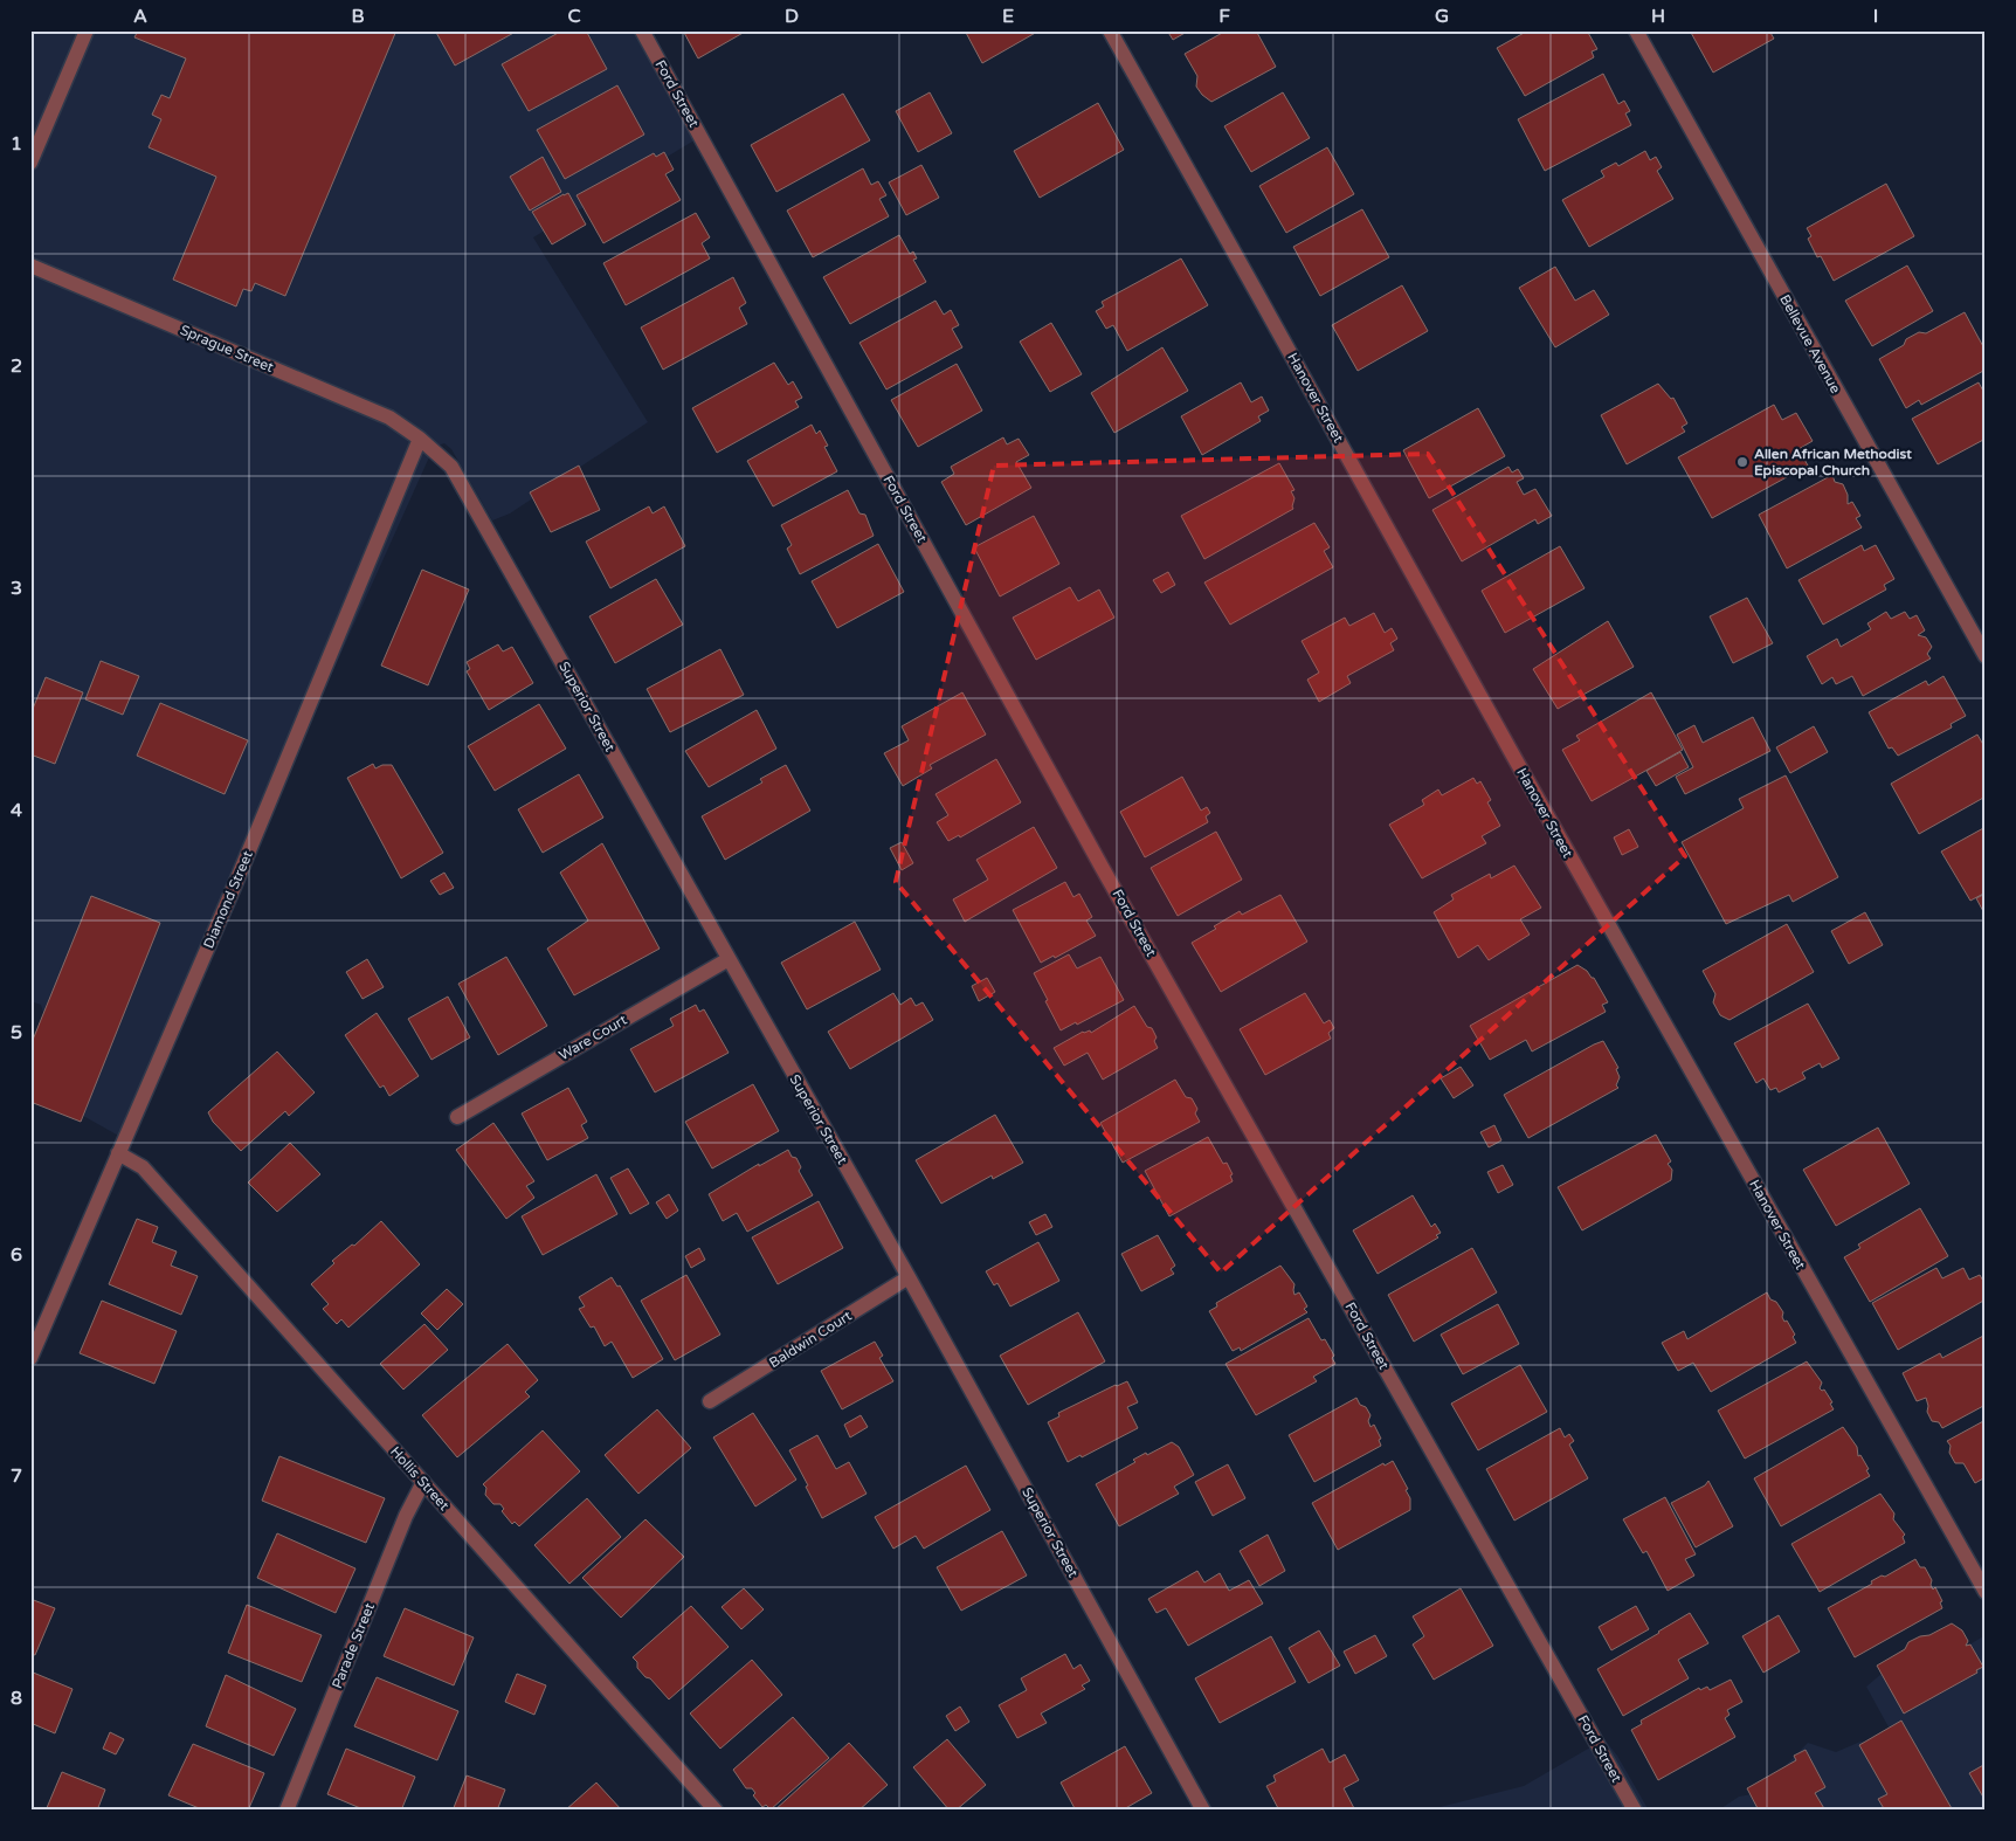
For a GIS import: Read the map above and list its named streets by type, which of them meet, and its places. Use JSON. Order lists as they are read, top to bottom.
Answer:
{
  "streets": {
    "street": [
      "Ford Street",
      "Bellevue Avenue",
      "Sprague Street",
      "Hanover Street",
      "Superior Street",
      "Diamond Street",
      "Ware Court",
      "Baldwin Court",
      "Hollis Street",
      "Parade Street"
    ]
  },
  "crossings": [
    ["Sprague Street", "Superior Street"],
    ["Sprague Street", "Diamond Street"],
    ["Superior Street", "Diamond Street"],
    ["Superior Street", "Ware Court"],
    ["Superior Street", "Baldwin Court"],
    ["Diamond Street", "Hollis Street"],
    ["Hollis Street", "Parade Street"]
  ],
  "places": ["Allen African Methodist Episcopal Church"],
  "grid": {
    "columns": [
      "A",
      "B",
      "C",
      "D",
      "E",
      "F",
      "G",
      "H",
      "I"
    ],
    "rows": [
      "1",
      "2",
      "3",
      "4",
      "5",
      "6",
      "7",
      "8"
    ]
  }
}
